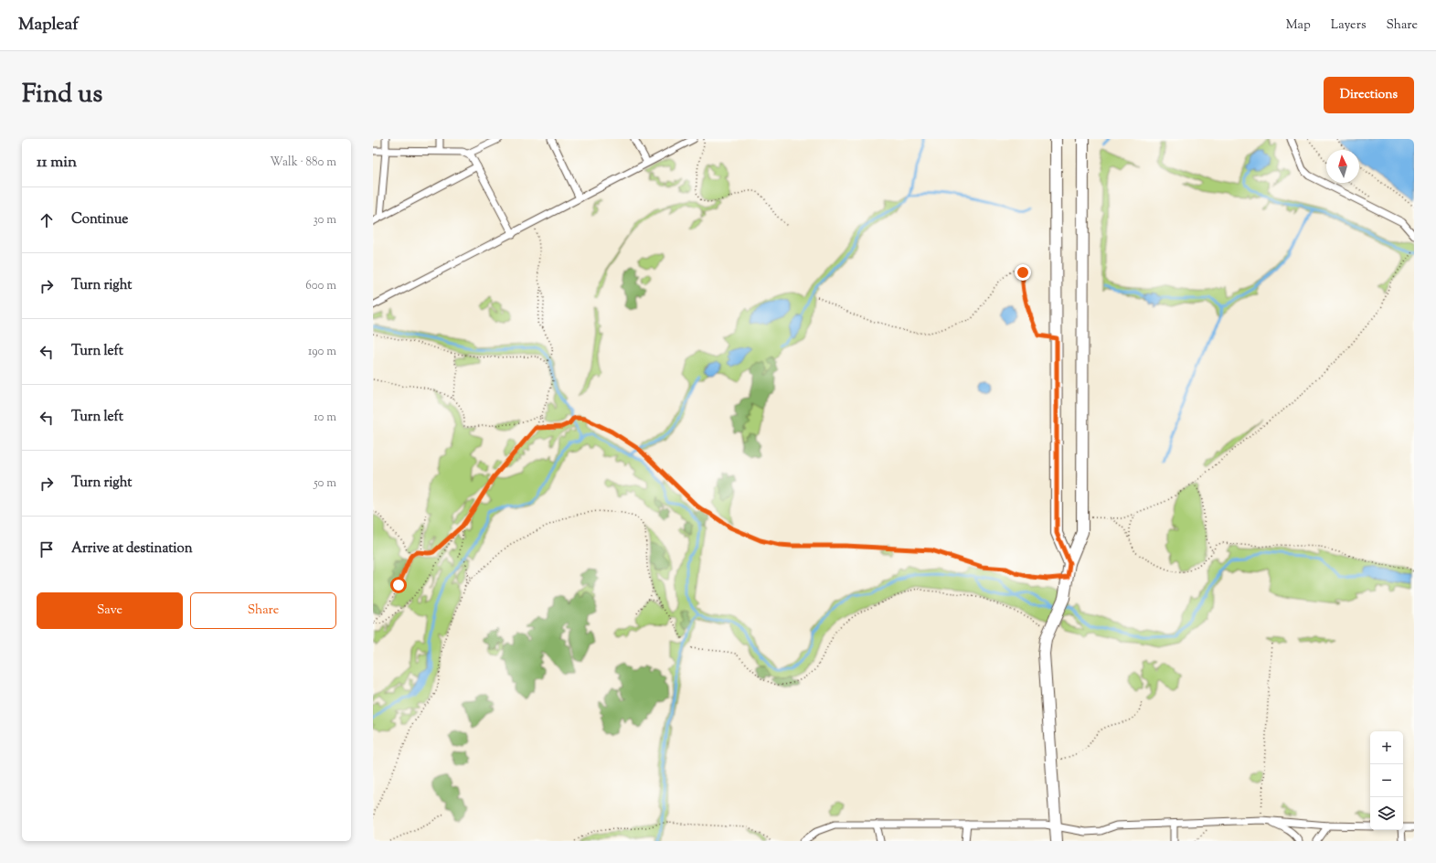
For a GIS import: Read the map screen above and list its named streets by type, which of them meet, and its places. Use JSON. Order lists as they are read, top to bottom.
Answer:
{
  "north": "top",
  "page": {
    "header": "Mapleaf",
    "nav": ["Map", "Layers", "Share"],
    "title": "Find us",
    "buttons": [
      "Directions",
      ["Save", "Share"]
    ],
    "heading": ["11 min", "Walk · 880 m"],
    "list": [
      ["Continue", "30 m"],
      ["Turn right", "600 m"],
      ["Turn left", "190 m"],
      ["Turn left", "10 m"],
      ["Turn right", "50 m"],
      "Arrive at destination"
    ],
    "map_buttons": ["+", "−"]
  }
}
